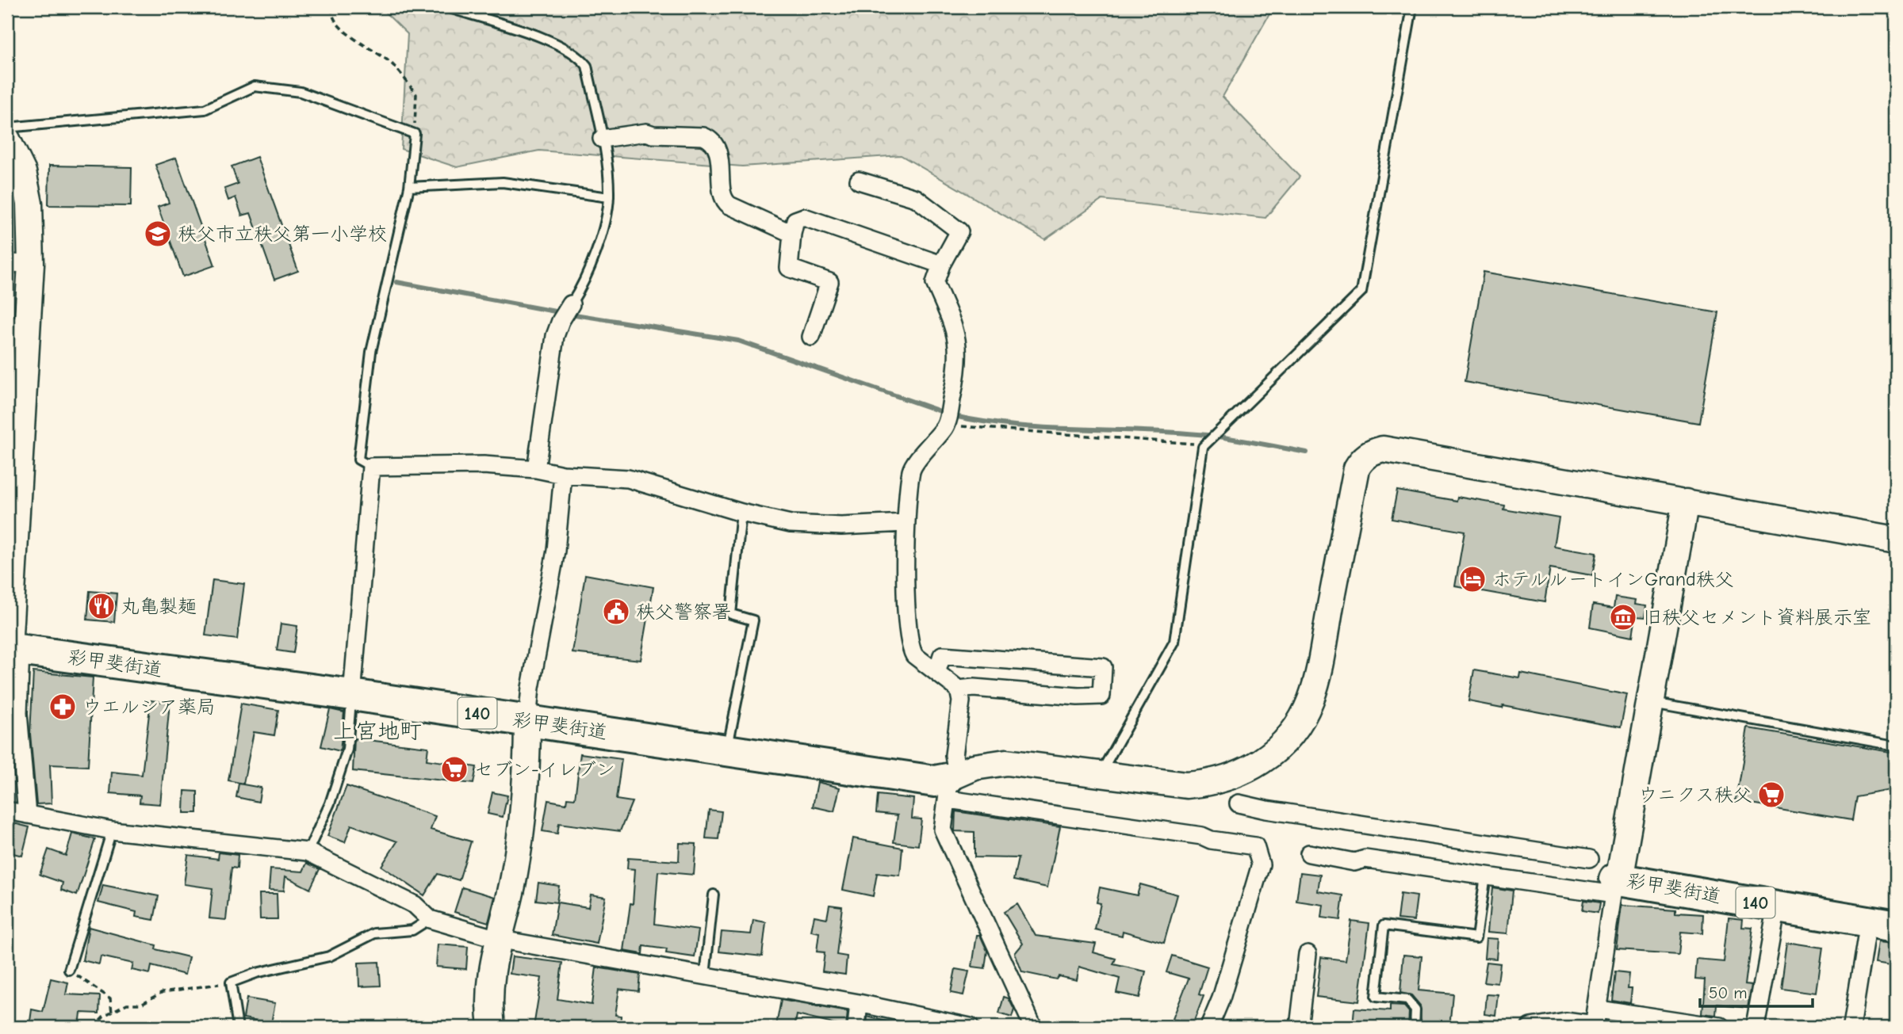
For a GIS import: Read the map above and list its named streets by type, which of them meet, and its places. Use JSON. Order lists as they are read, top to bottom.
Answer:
{
  "streets": {
    "highway": ["彩甲斐街道", "140"]
  },
  "districts": ["上宮地町"],
  "places": {
    "school or university": ["秩父市立秩父第一小学校"],
    "hotel": ["ホテルルートインGrand秩父"],
    "restaurant": ["丸亀製麺"],
    "public building": ["秩父警察署"],
    "museum": ["旧秩父セメント資料展示室"],
    "pharmacy": ["ウエルシア薬局"],
    "supermarket": ["セブン-イレブン", "ウニクス秩父"]
  },
  "scale_bar": "50 m"
}
